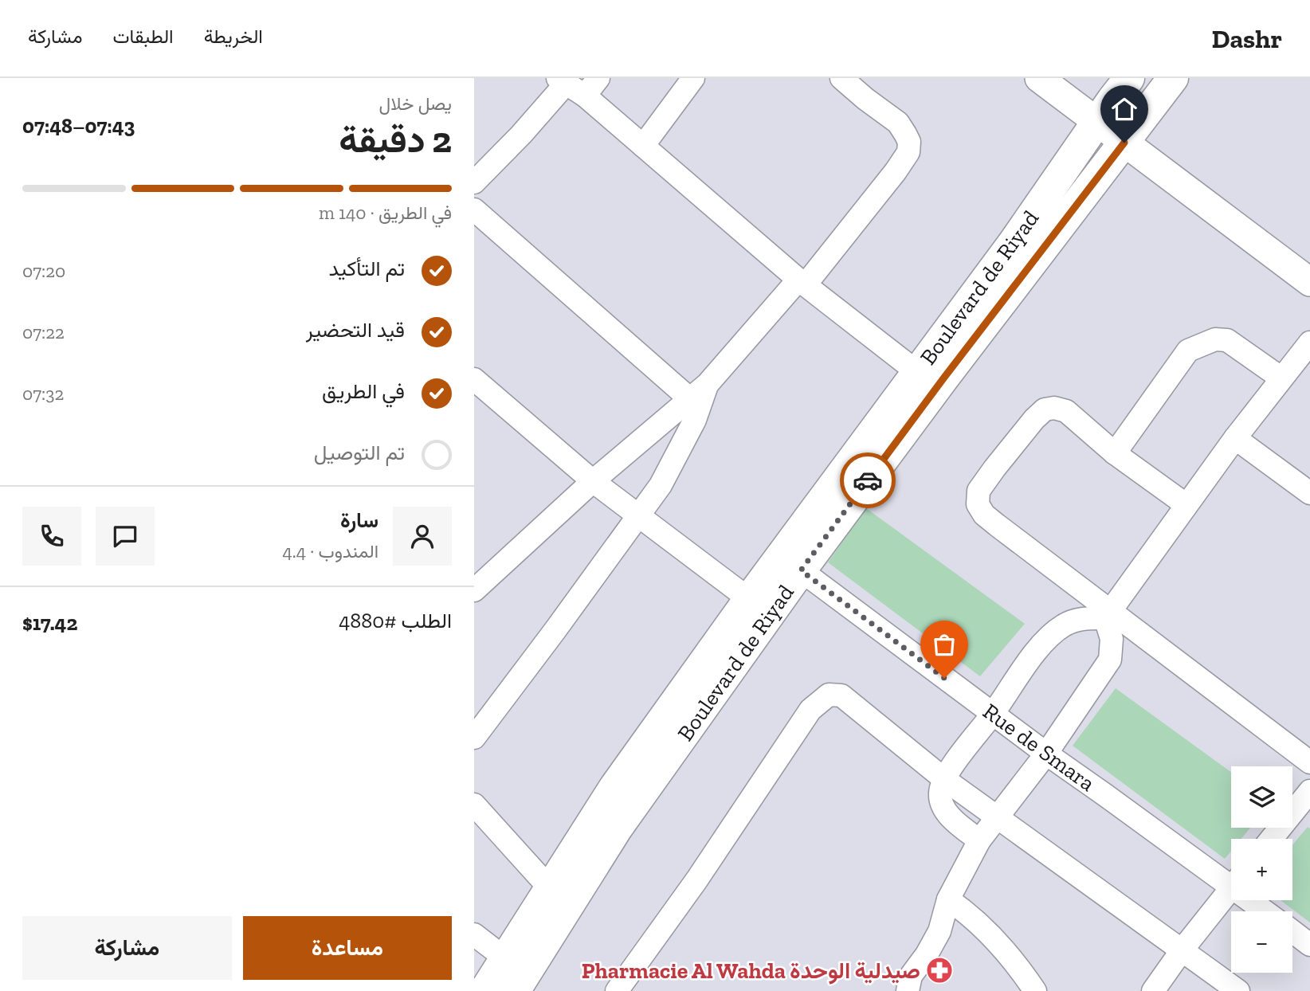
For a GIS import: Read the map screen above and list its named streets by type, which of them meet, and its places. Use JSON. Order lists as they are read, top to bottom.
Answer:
{
  "streets": {
    "main road": ["Boulevard de Riyad"],
    "street": ["Rue de Smara"]
  },
  "crossings": [
    ["Boulevard de Riyad", "Rue de Smara"]
  ],
  "places": {
    "pharmacy": ["Pharmacie Al Wahda صيدلية الوحدة"]
  },
  "page": {
    "header": "Dashr",
    "nav": ["الخريطة", "الطبقات", "مشاركة"],
    "heading": ["2 دقيقة", "يصل خلال", "07:43–07:48"],
    "panel": [
      "سارة",
      "المندوب · 4.4",
      "الطلب #4880",
      "$17.42"
    ],
    "bar": "في الطريق · 140 m",
    "list": [
      ["تم التأكيد", "07:20"],
      ["قيد التحضير", "07:22"],
      ["في الطريق", "07:32"],
      "تم التوصيل"
    ],
    "map_buttons": ["+", "−"],
    "buttons": ["مساعدة", "مشاركة"]
  }
}
